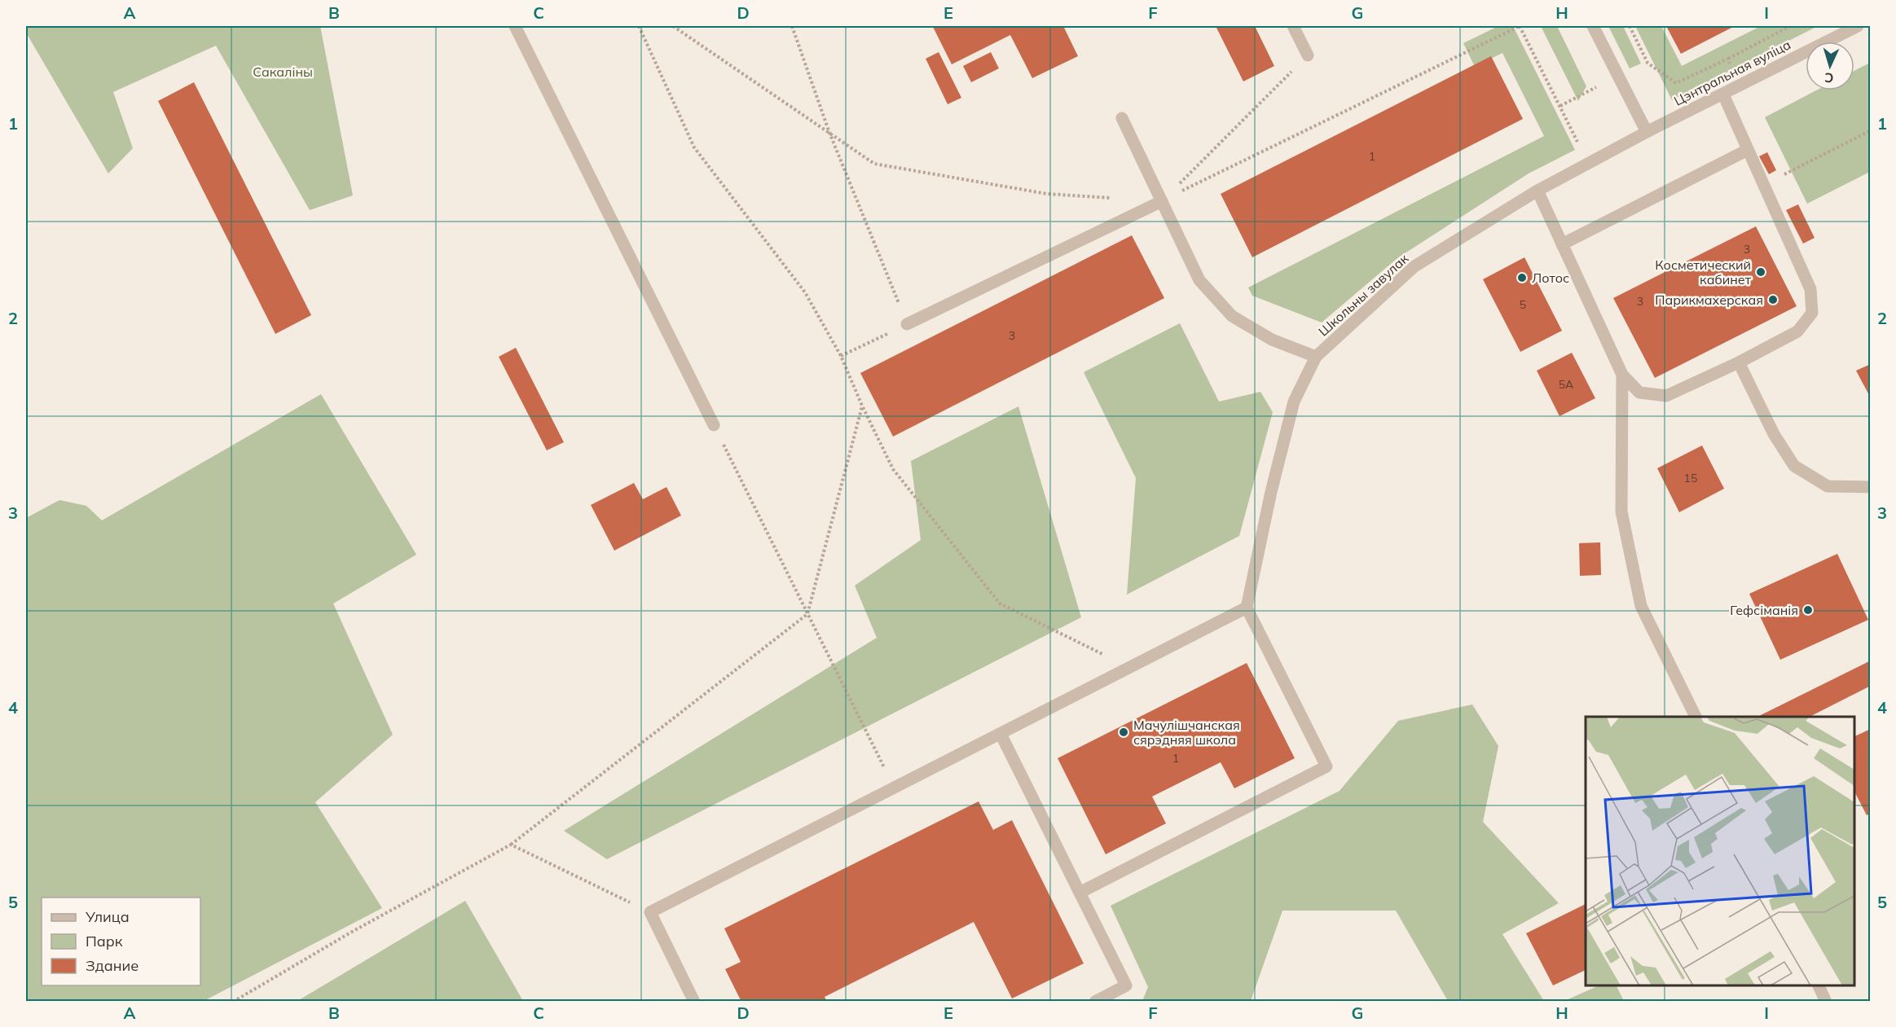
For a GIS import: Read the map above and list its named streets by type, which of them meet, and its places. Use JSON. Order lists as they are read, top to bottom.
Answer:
{
  "streets": {
    "street": ["Цэнтральная вуліца", "Школьны завулак"]
  },
  "crossings": [
    ["Цэнтральная вуліца", "Школьны завулак"]
  ],
  "parks": ["Сакаліны"],
  "places": [
    "Косметический кабинет",
    "Лотос",
    "Парикмахерская",
    "Гефсіманія",
    "Мачулішчанская сярэдняя школа"
  ],
  "house_numbers": [
    "1",
    "3",
    "3",
    "5",
    "3",
    "5А",
    "15",
    "1"
  ],
  "legend": ["Улица", "Парк", "Здание"],
  "north": "bottom",
  "grid": {
    "columns": [
      "A",
      "B",
      "C",
      "D",
      "E",
      "F",
      "G",
      "H",
      "I"
    ],
    "rows": [
      "1",
      "2",
      "3",
      "4",
      "5"
    ]
  }
}
